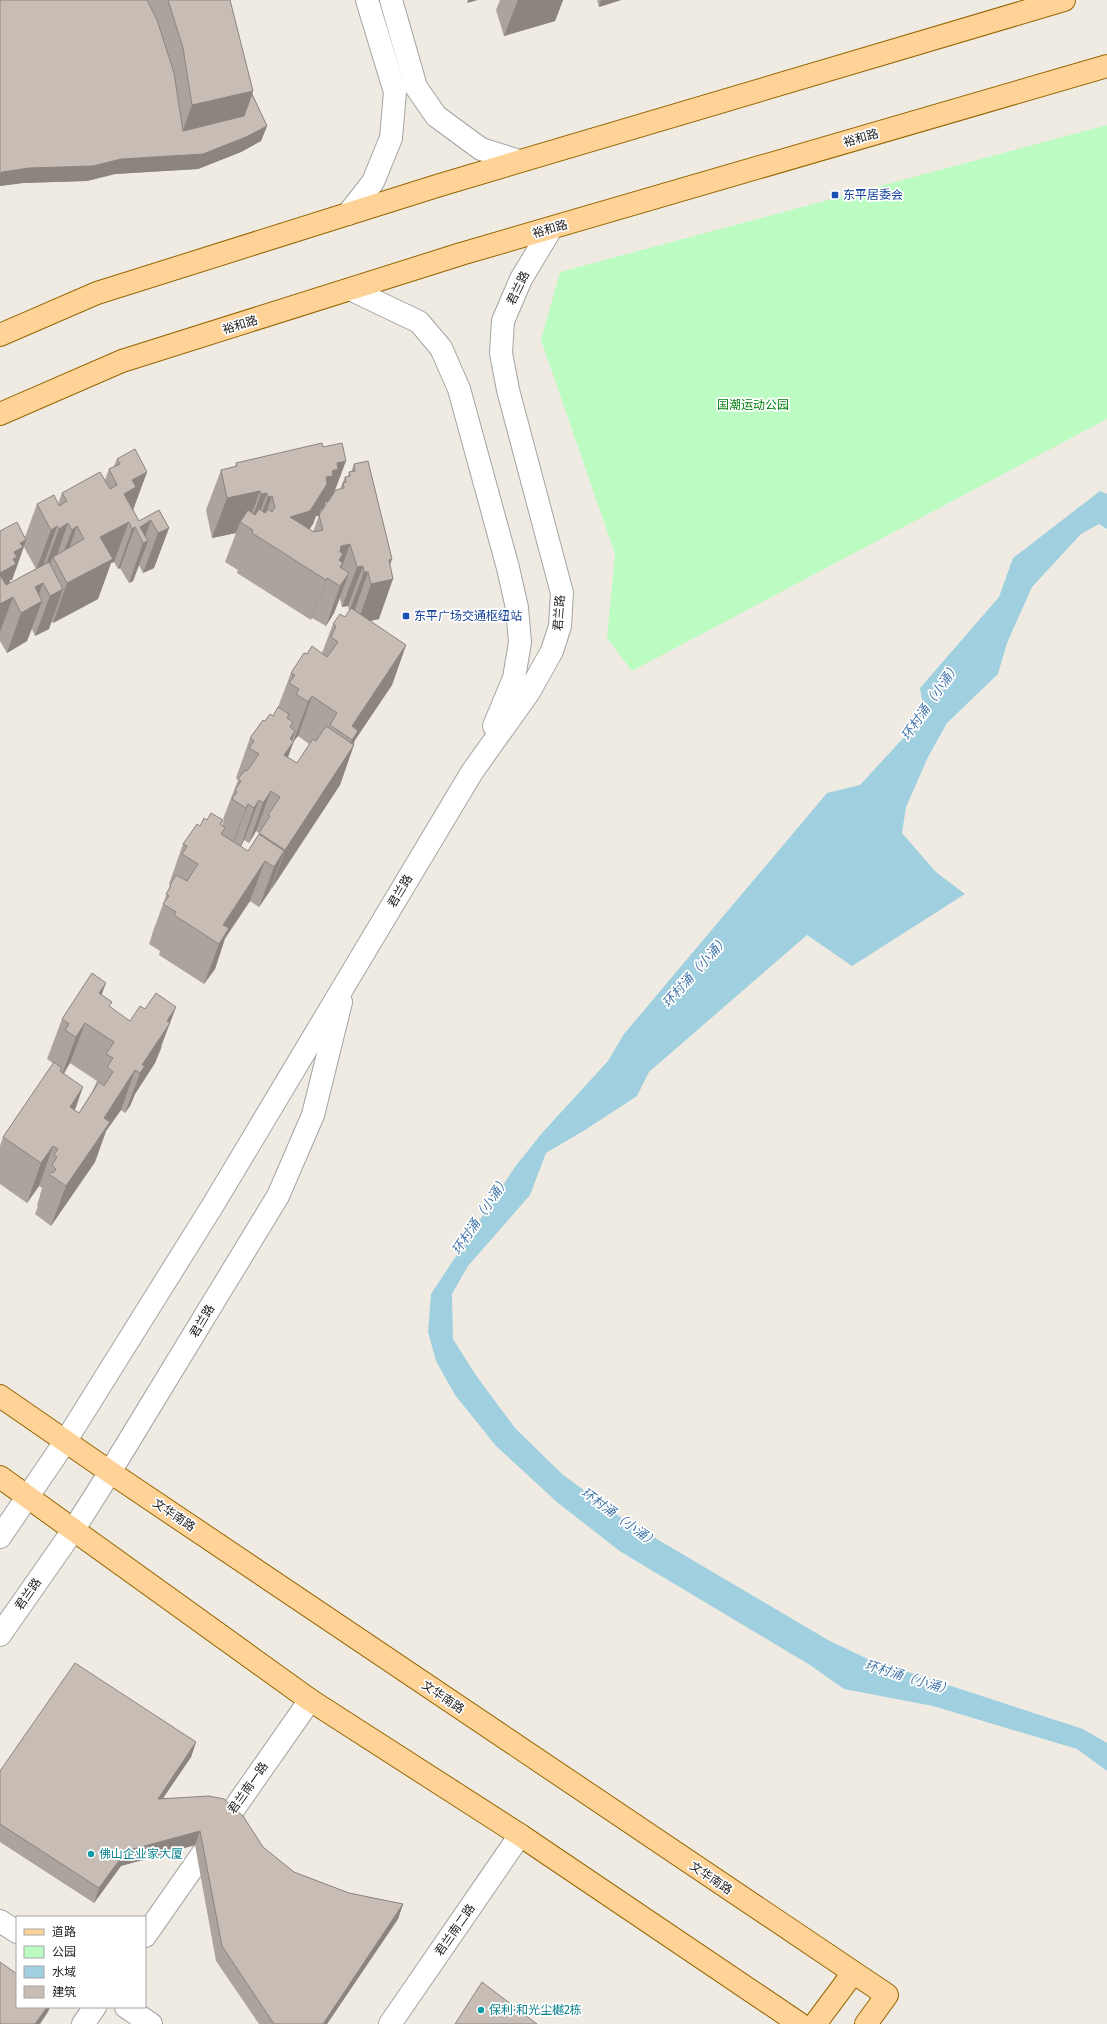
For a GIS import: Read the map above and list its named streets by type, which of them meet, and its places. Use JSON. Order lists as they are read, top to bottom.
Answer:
{
  "streets": {
    "main road": ["裕和路", "文华南路"],
    "street": ["君兰路", "君兰南一路", "君兰南二路"]
  },
  "crossings": [
    ["裕和路", "君兰路"],
    ["君兰路", "文华南路"]
  ],
  "water": ["环村涌（小涌）"],
  "parks": ["国潮运动公园"],
  "places": {
    "transit": ["东平居委会", "东平广场交通枢纽站"],
    "other": ["佛山企业家大厦", "保利·和光尘樾2栋"]
  },
  "legend": [
    "道路",
    "公园",
    "水域",
    "建筑"
  ]
}
